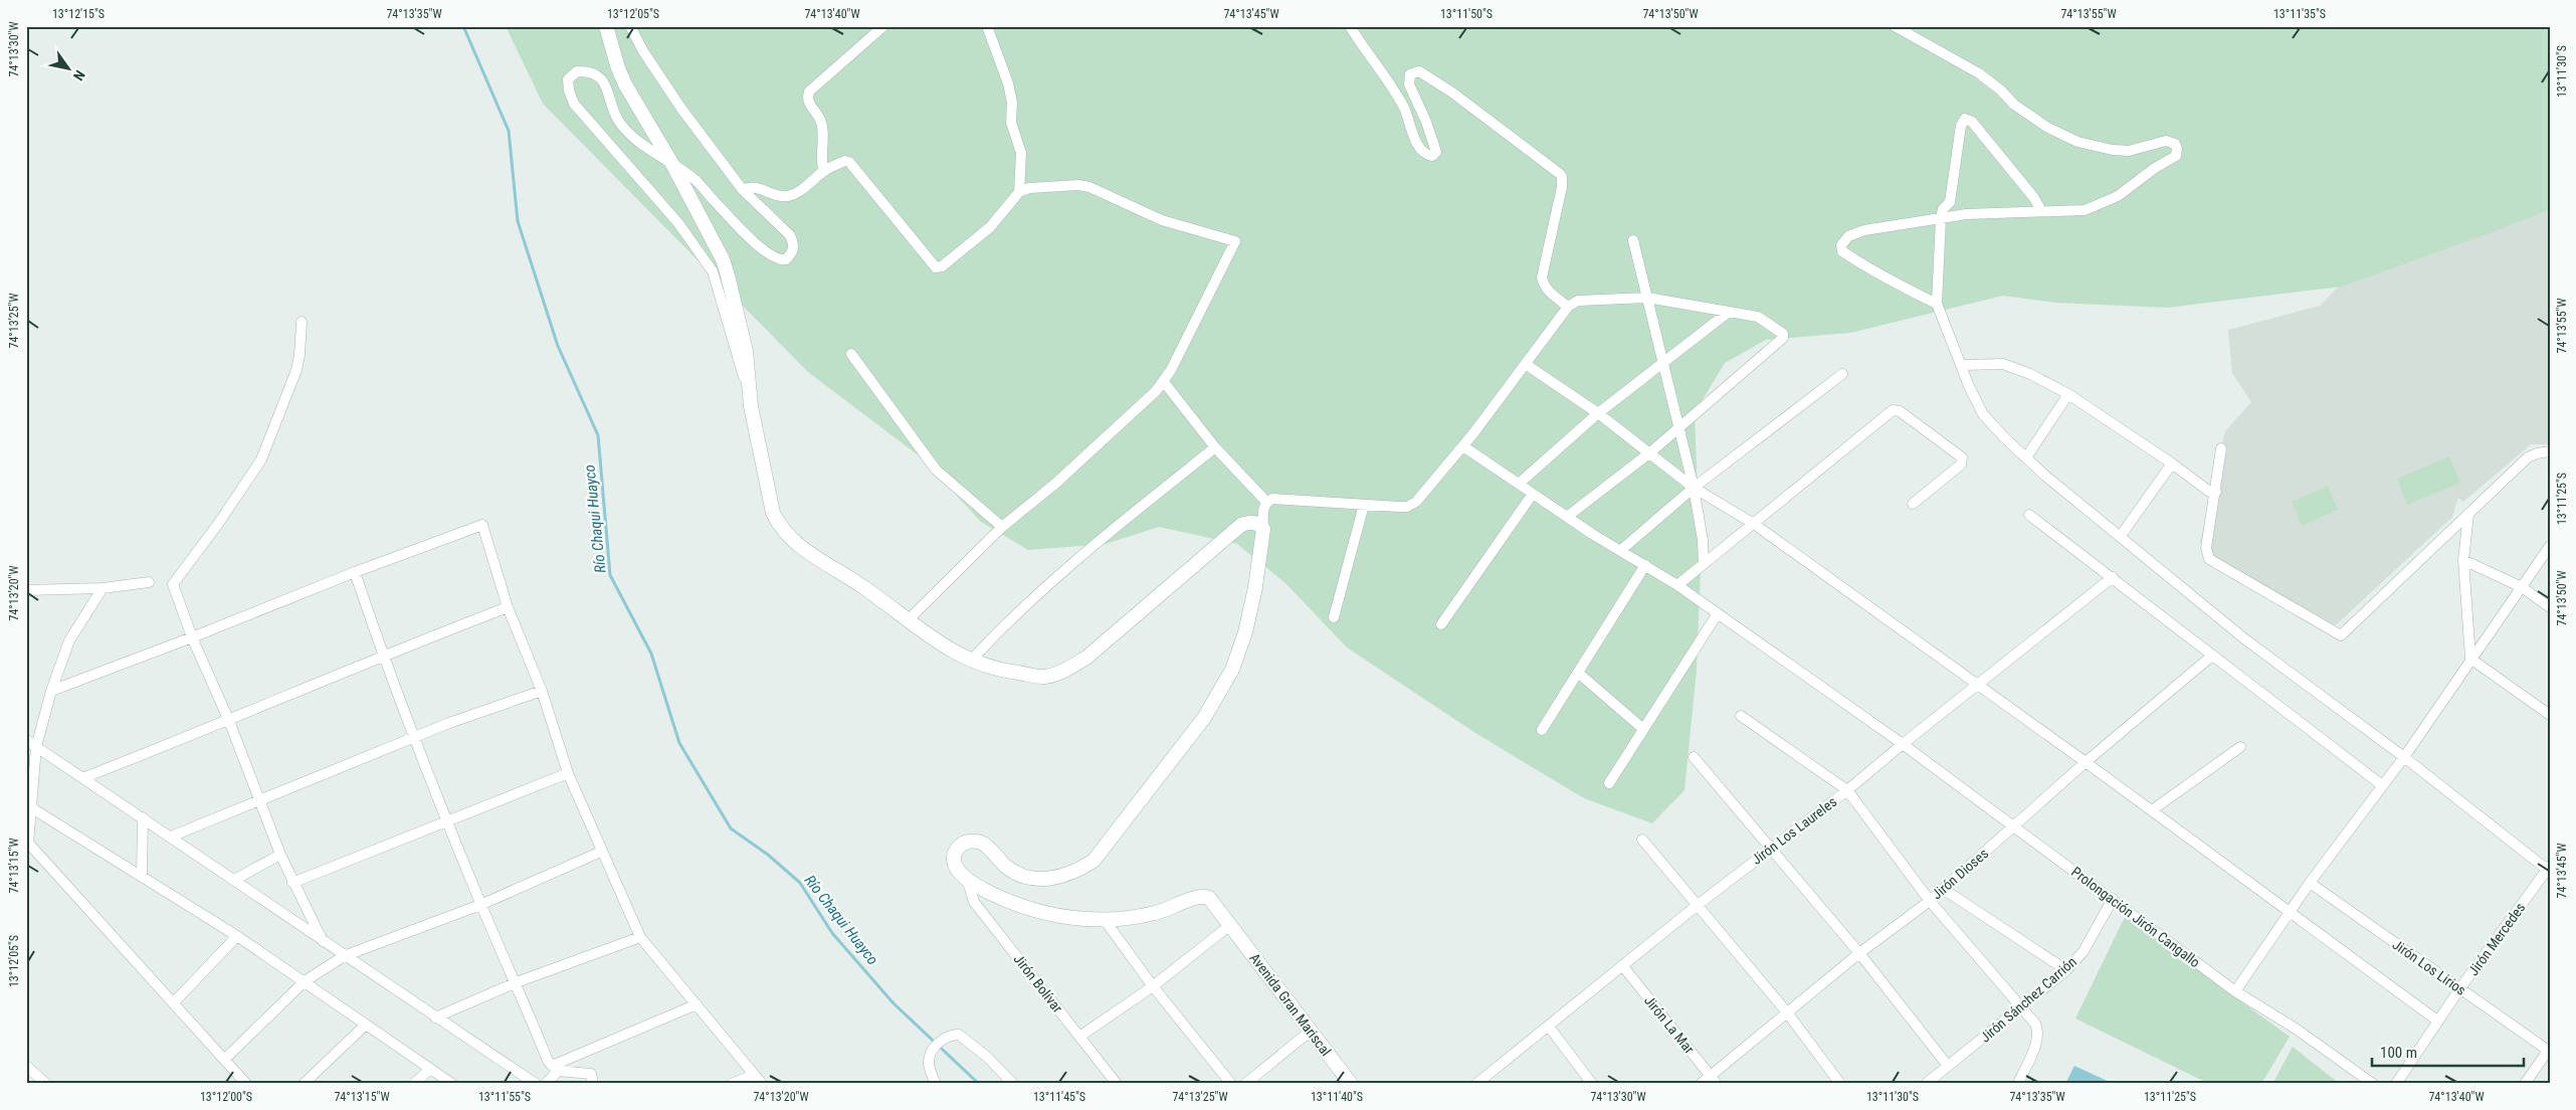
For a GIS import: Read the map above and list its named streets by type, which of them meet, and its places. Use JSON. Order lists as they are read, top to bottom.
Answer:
{
  "streets": {
    "street": [
      "Jirón Los Laureles",
      "Jirón Dioses",
      "Prolongación Jirón Cangallo",
      "Jirón Mercedes",
      "Jirón Los Lirios",
      "Jirón Bolívar",
      "Jirón Sánchez Carrión",
      "Avenida Gran Mariscal",
      "Jirón La Mar"
    ]
  },
  "crossings": [
    ["Jirón Los Laureles", "Prolongación Jirón Cangallo"],
    ["Jirón Los Laureles", "Jirón La Mar"],
    ["Jirón Dioses", "Prolongación Jirón Cangallo"],
    ["Jirón Dioses", "Jirón La Mar"],
    ["Prolongación Jirón Cangallo", "Jirón Sánchez Carrión"],
    ["Jirón Mercedes", "Jirón Los Lirios"]
  ],
  "water": ["Río Chaqui Huayco"],
  "scale_bar": "100 m",
  "north": "bottom right",
  "coordinates": [
    "13°12'15\"S",
    "74°13'35\"W",
    "13°12'05\"S",
    "74°13'40\"W",
    "74°13'45\"W",
    "13°11'50\"S",
    "74°13'50\"W",
    "74°13'55\"W",
    "13°11'35\"S",
    "74°13'30\"W",
    "13°11'30\"S",
    "74°13'25\"W",
    "13°11'25\"S",
    "74°13'20\"W",
    "74°13'15\"W",
    "13°12'00\"S",
    "13°11'55\"S",
    "13°11'45\"S",
    "13°11'40\"S"
  ]
}
